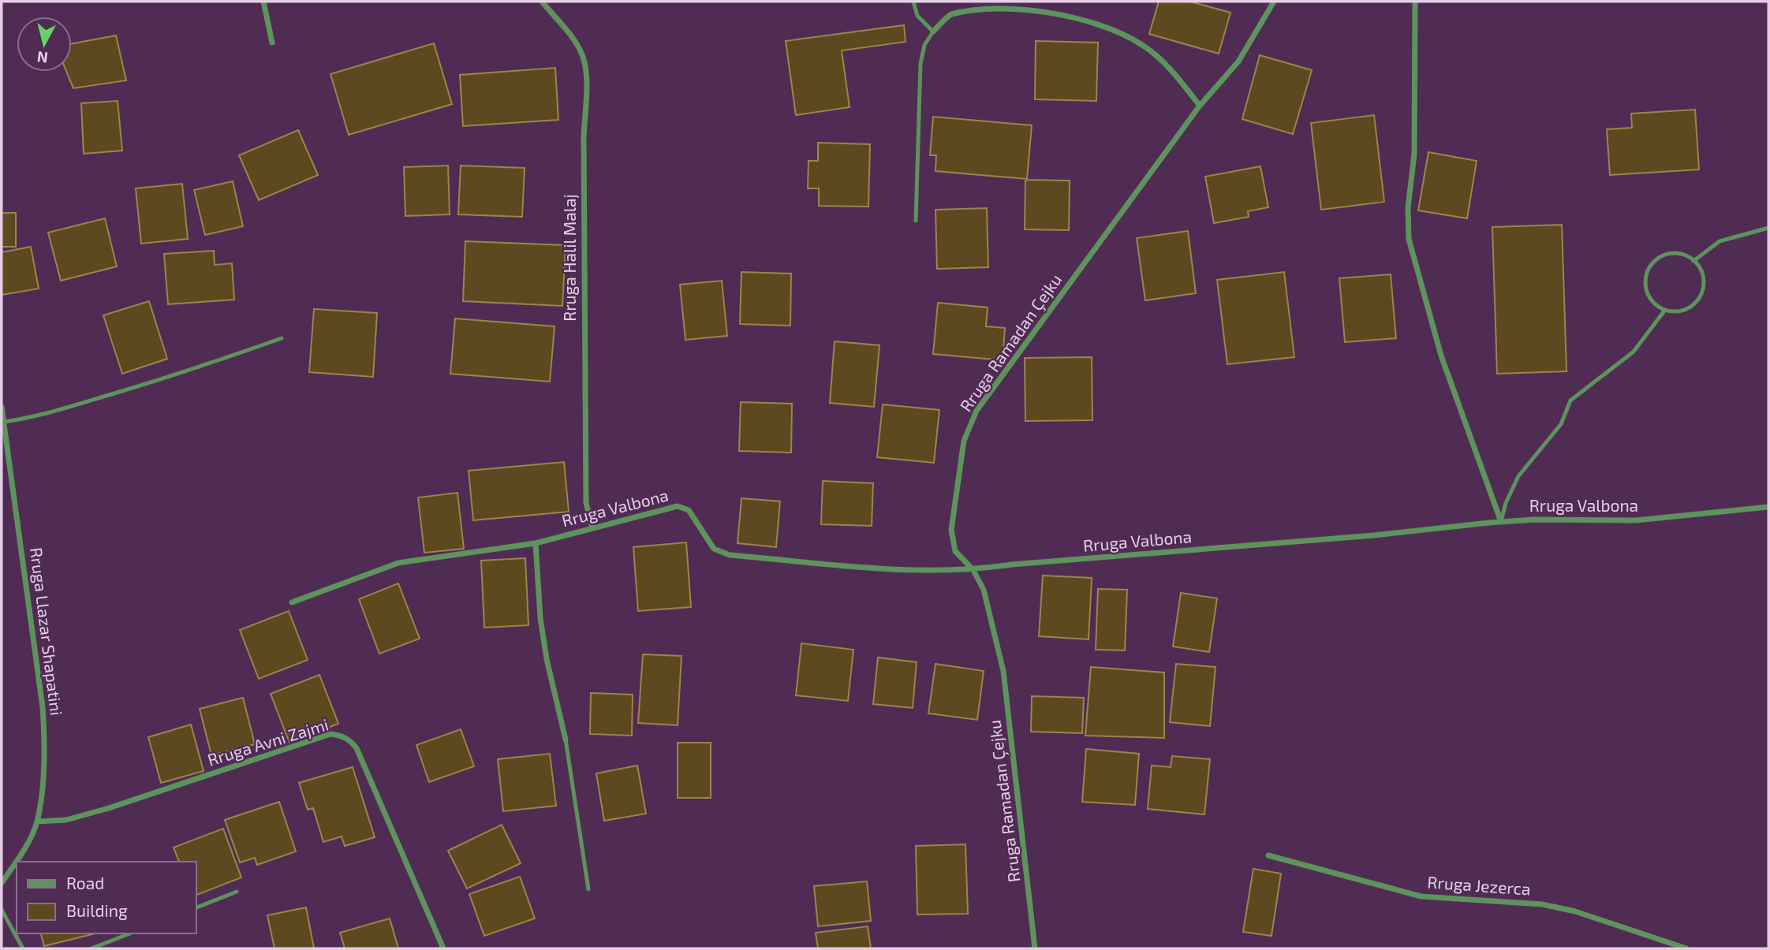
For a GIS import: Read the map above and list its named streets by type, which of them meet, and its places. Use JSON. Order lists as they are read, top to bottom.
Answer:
{
  "streets": {
    "street": [
      "Rruga Halil Malaj",
      "Rruga Ramadan Çejku",
      "Rruga Valbona",
      "Rruga Llazar Shapatini",
      "Rruga Avni Zajmi",
      "Rruga Jezerca"
    ]
  },
  "crossings": [
    ["Rruga Halil Malaj", "Rruga Valbona"],
    ["Rruga Ramadan Çejku", "Rruga Valbona"],
    ["Rruga Llazar Shapatini", "Rruga Avni Zajmi"]
  ],
  "legend": ["Road", "Building"],
  "north": "bottom"
}
